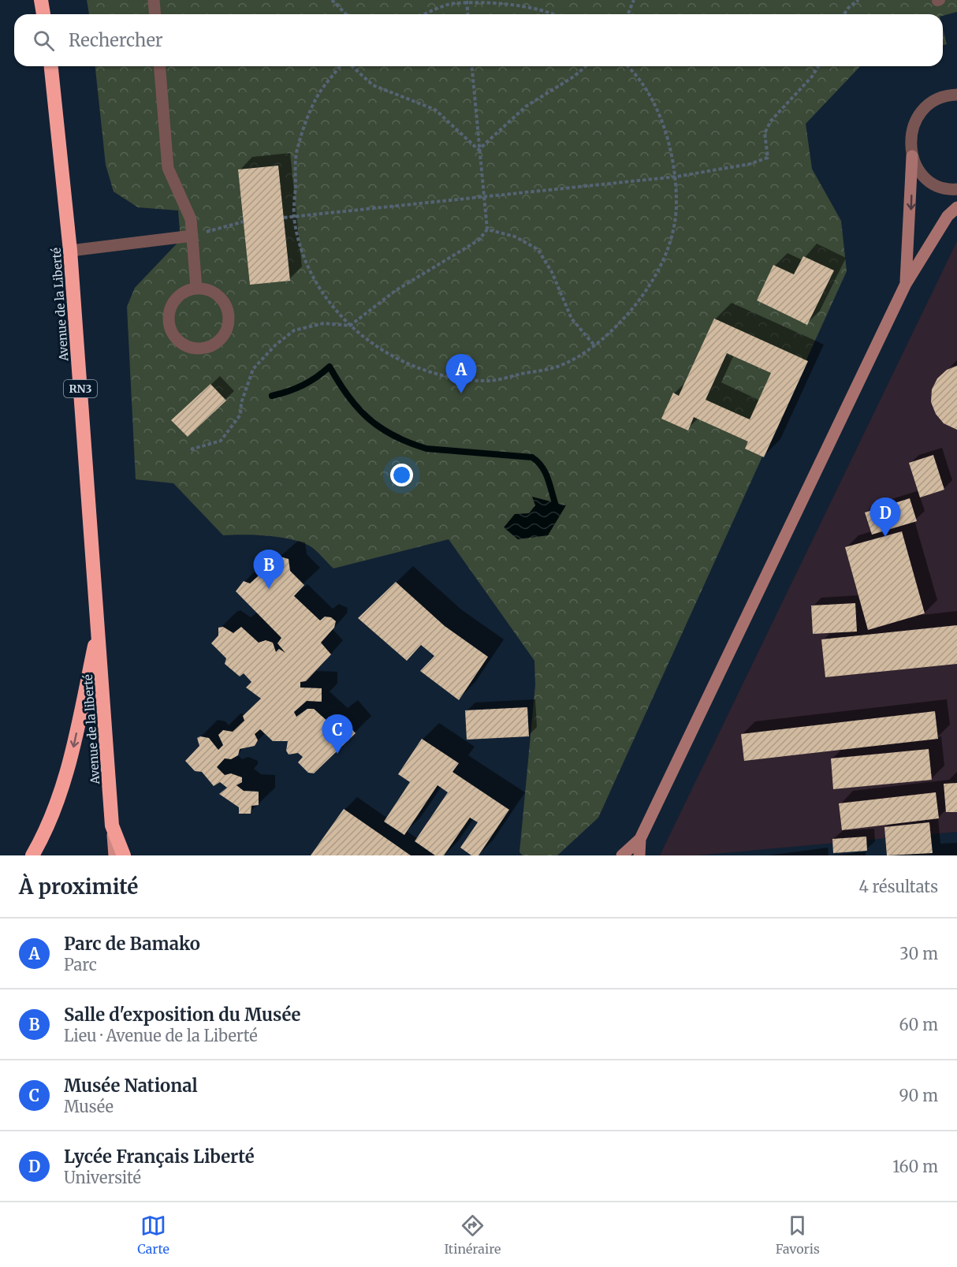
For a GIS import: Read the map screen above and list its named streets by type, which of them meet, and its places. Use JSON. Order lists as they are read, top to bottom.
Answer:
{
  "streets": {
    "highway": ["Avenue de la Liberté", "RN3", "Avenue de la liberté"]
  },
  "crossings": [
    ["Avenue de la Liberté", "Avenue de la liberté"]
  ],
  "page": {
    "search": "Rechercher",
    "pins": [
      "A",
      "D",
      "B",
      "C"
    ],
    "heading": ["À proximité", "4 résultats"],
    "list": [
      {
        "mark": "A",
        "name": "Parc de Bamako",
        "note": "Parc",
        "value": "30 m"
      },
      {
        "mark": "B",
        "name": "Salle d'exposition du Musée",
        "note": "Lieu · Avenue de la Liberté",
        "value": "60 m"
      },
      {
        "mark": "C",
        "name": "Musée National",
        "note": "Musée",
        "value": "90 m"
      },
      {
        "mark": "D",
        "name": "Lycée Français Liberté",
        "note": "Université",
        "value": "160 m"
      }
    ],
    "nav": ["Carte", "Itinéraire", "Favoris"]
  }
}
